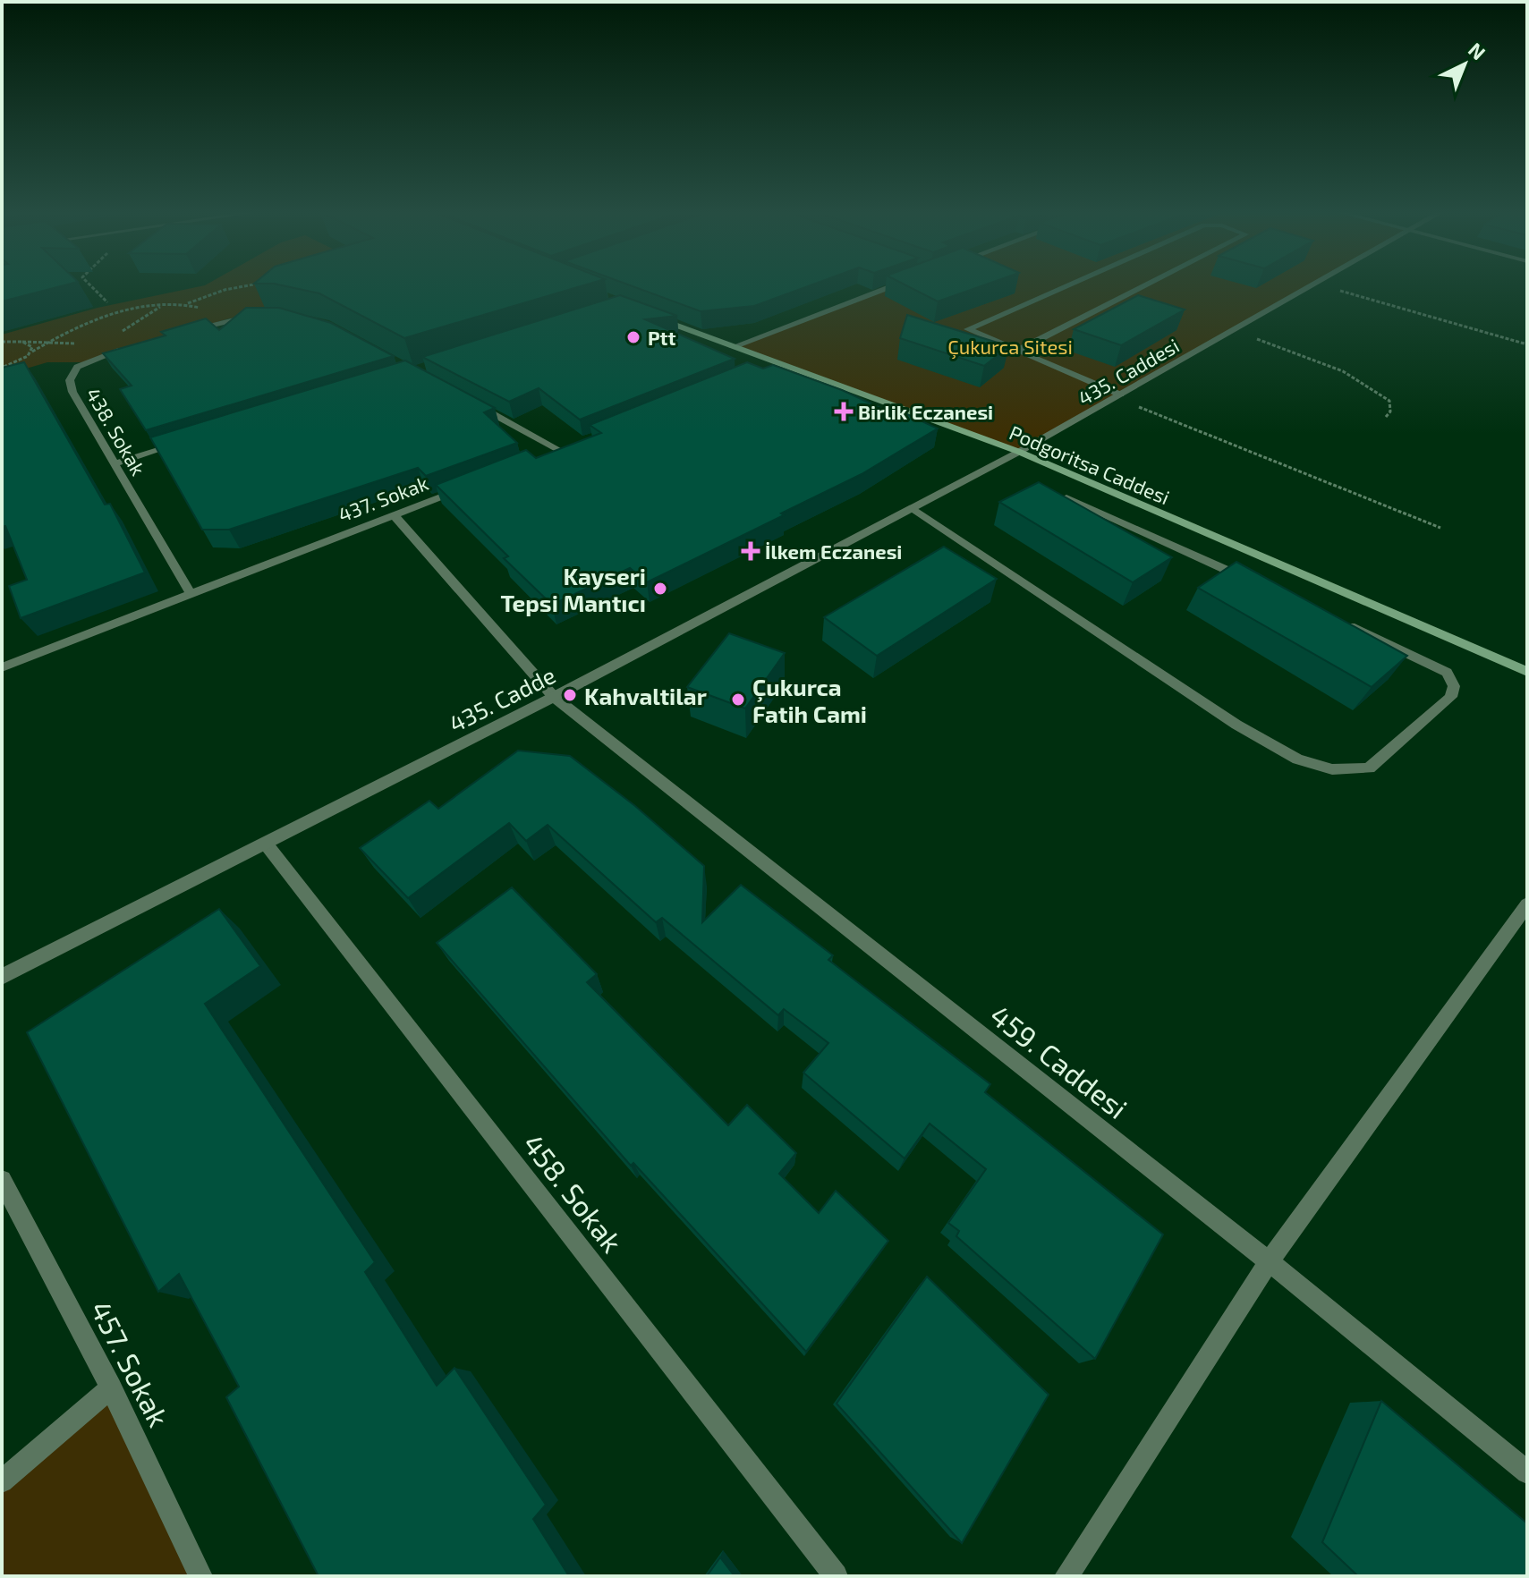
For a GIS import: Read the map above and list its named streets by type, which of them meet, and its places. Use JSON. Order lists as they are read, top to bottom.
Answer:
{
  "streets": {
    "main road": ["Podgoritsa Caddesi"],
    "street": [
      "435. Caddesi",
      "438. Sokak",
      "437. Sokak",
      "435. Cadde",
      "459. Caddesi",
      "458. Sokak",
      "457. Sokak"
    ]
  },
  "crossings": [
    ["435. Caddesi", "Podgoritsa Caddesi"],
    ["435. Caddesi", "435. Cadde"],
    ["438. Sokak", "437. Sokak"],
    ["Podgoritsa Caddesi", "435. Cadde"],
    ["437. Sokak", "459. Caddesi"],
    ["435. Cadde", "459. Caddesi"],
    ["435. Cadde", "458. Sokak"]
  ],
  "parks": ["Çukurca Sitesi"],
  "places": {
    "other": [
      "Ptt",
      "Kayseri Tepsi Mantıcı",
      "Kahvaltilar",
      "Çukurca Fatih Cami"
    ],
    "health": ["Birlik Eczanesi", "İlkem Eczanesi"]
  },
  "north": "top right"
}
